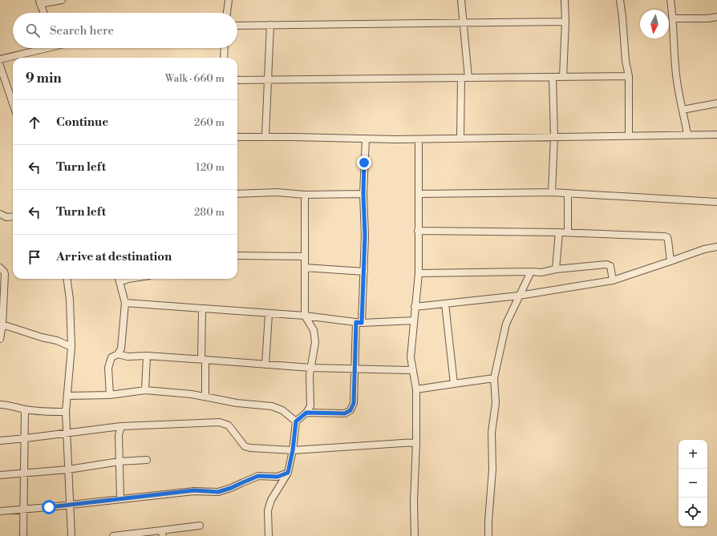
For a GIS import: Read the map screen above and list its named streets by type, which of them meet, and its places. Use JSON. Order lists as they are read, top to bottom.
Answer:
{
  "north": "bottom",
  "page": {
    "search": "Search here",
    "heading": ["9 min", "Walk · 660 m"],
    "list": [
      ["Continue", "260 m"],
      ["Turn left", "120 m"],
      ["Turn left", "280 m"],
      "Arrive at destination"
    ],
    "map_buttons": ["+", "−"]
  }
}
